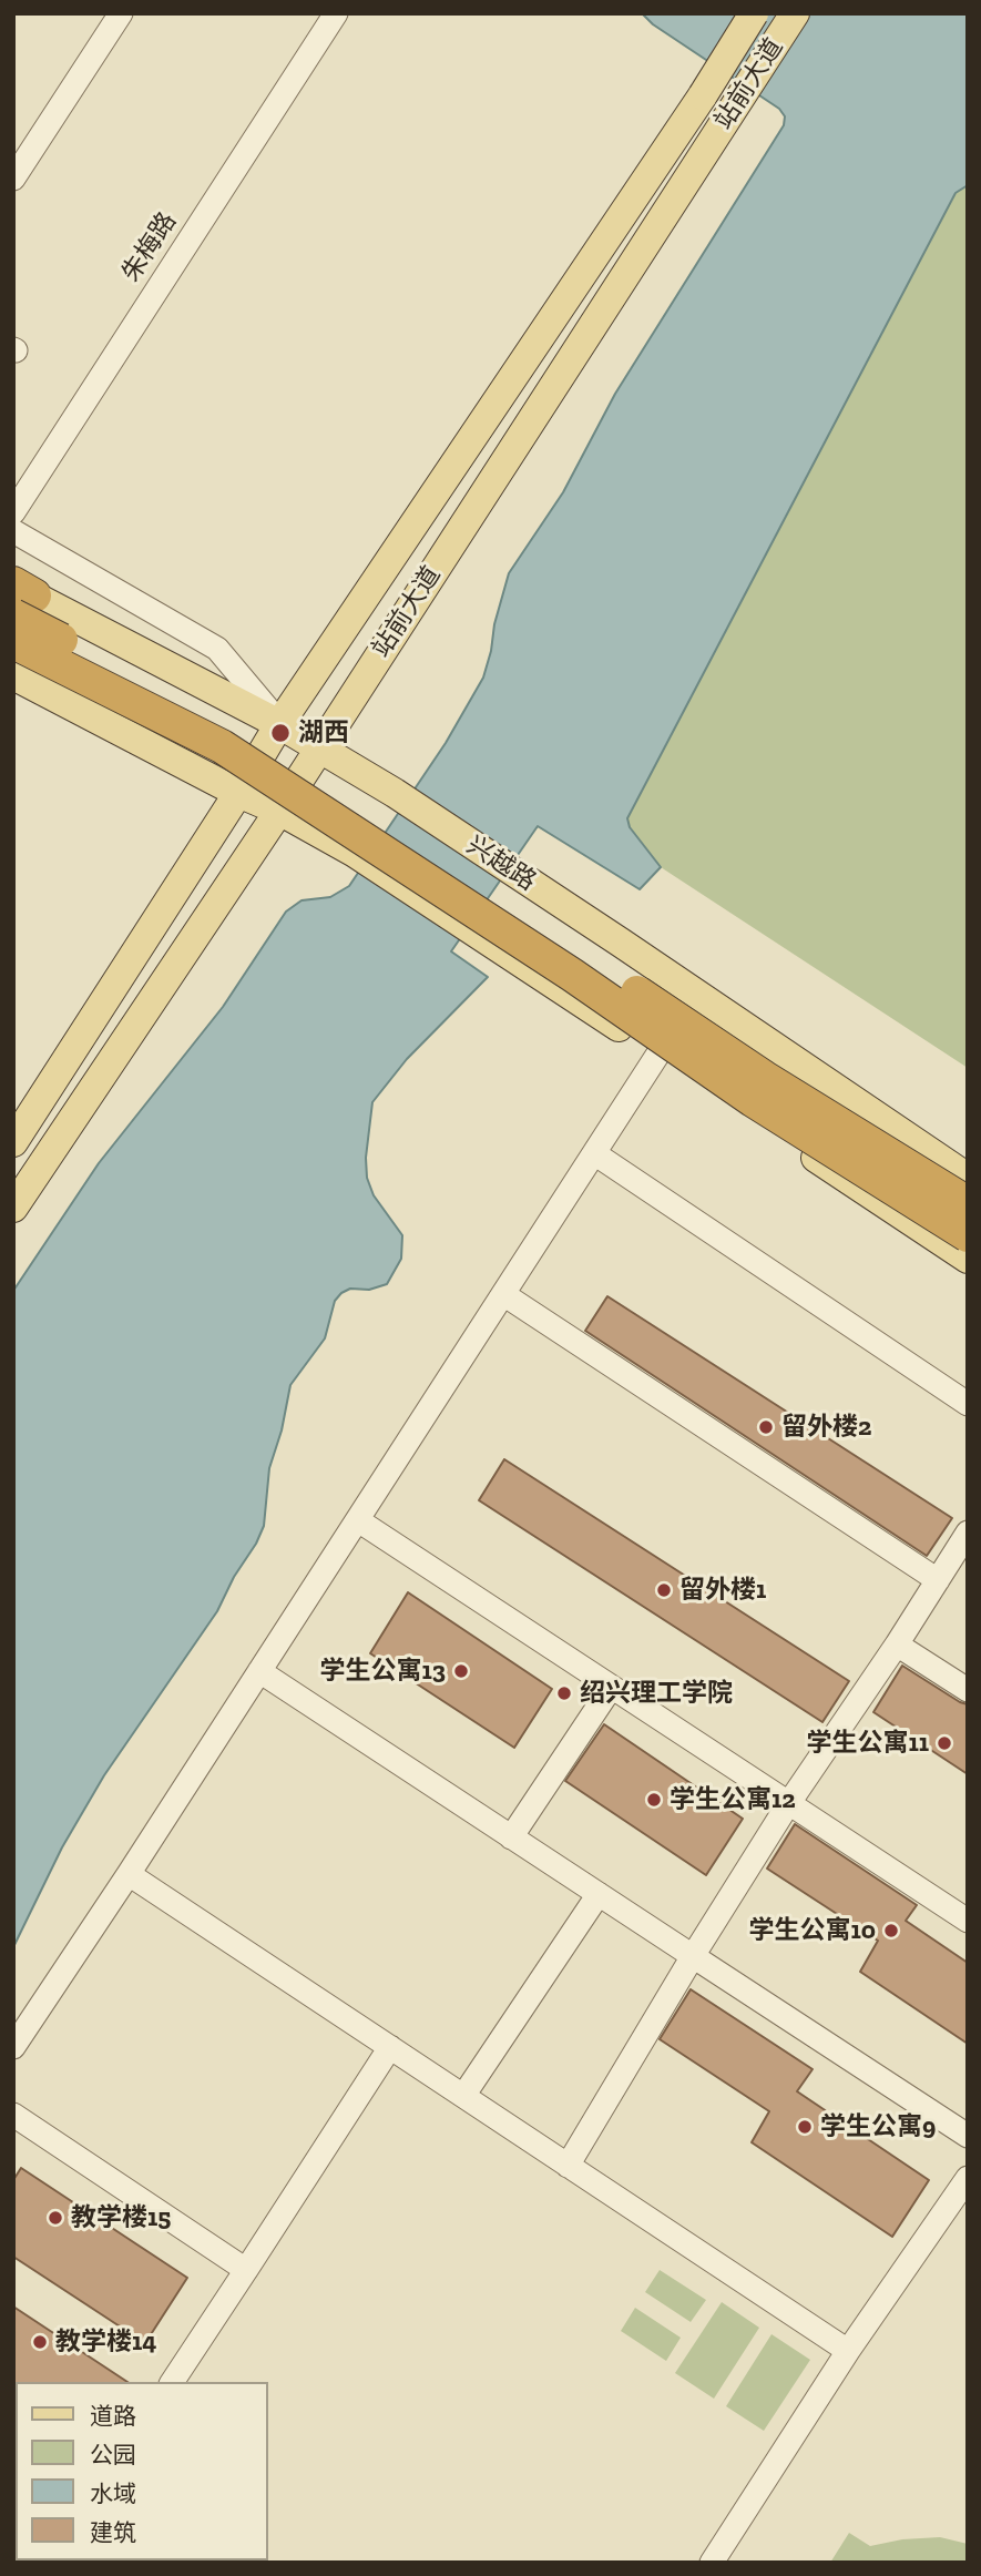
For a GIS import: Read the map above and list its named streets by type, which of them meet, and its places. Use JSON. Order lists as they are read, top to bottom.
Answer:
{
  "streets": {
    "main road": ["站前大道", "兴越路"],
    "street": ["朱梅路"]
  },
  "crossings": [
    ["站前大道", "兴越路"]
  ],
  "places": [
    "湖西",
    "留外楼2",
    "留外楼1",
    "学生公寓13",
    "绍兴理工学院",
    "学生公寓11",
    "学生公寓12",
    "学生公寓10",
    "学生公寓9",
    "教学楼15",
    "教学楼14"
  ],
  "legend": [
    "道路",
    "公园",
    "水域",
    "建筑"
  ]
}
